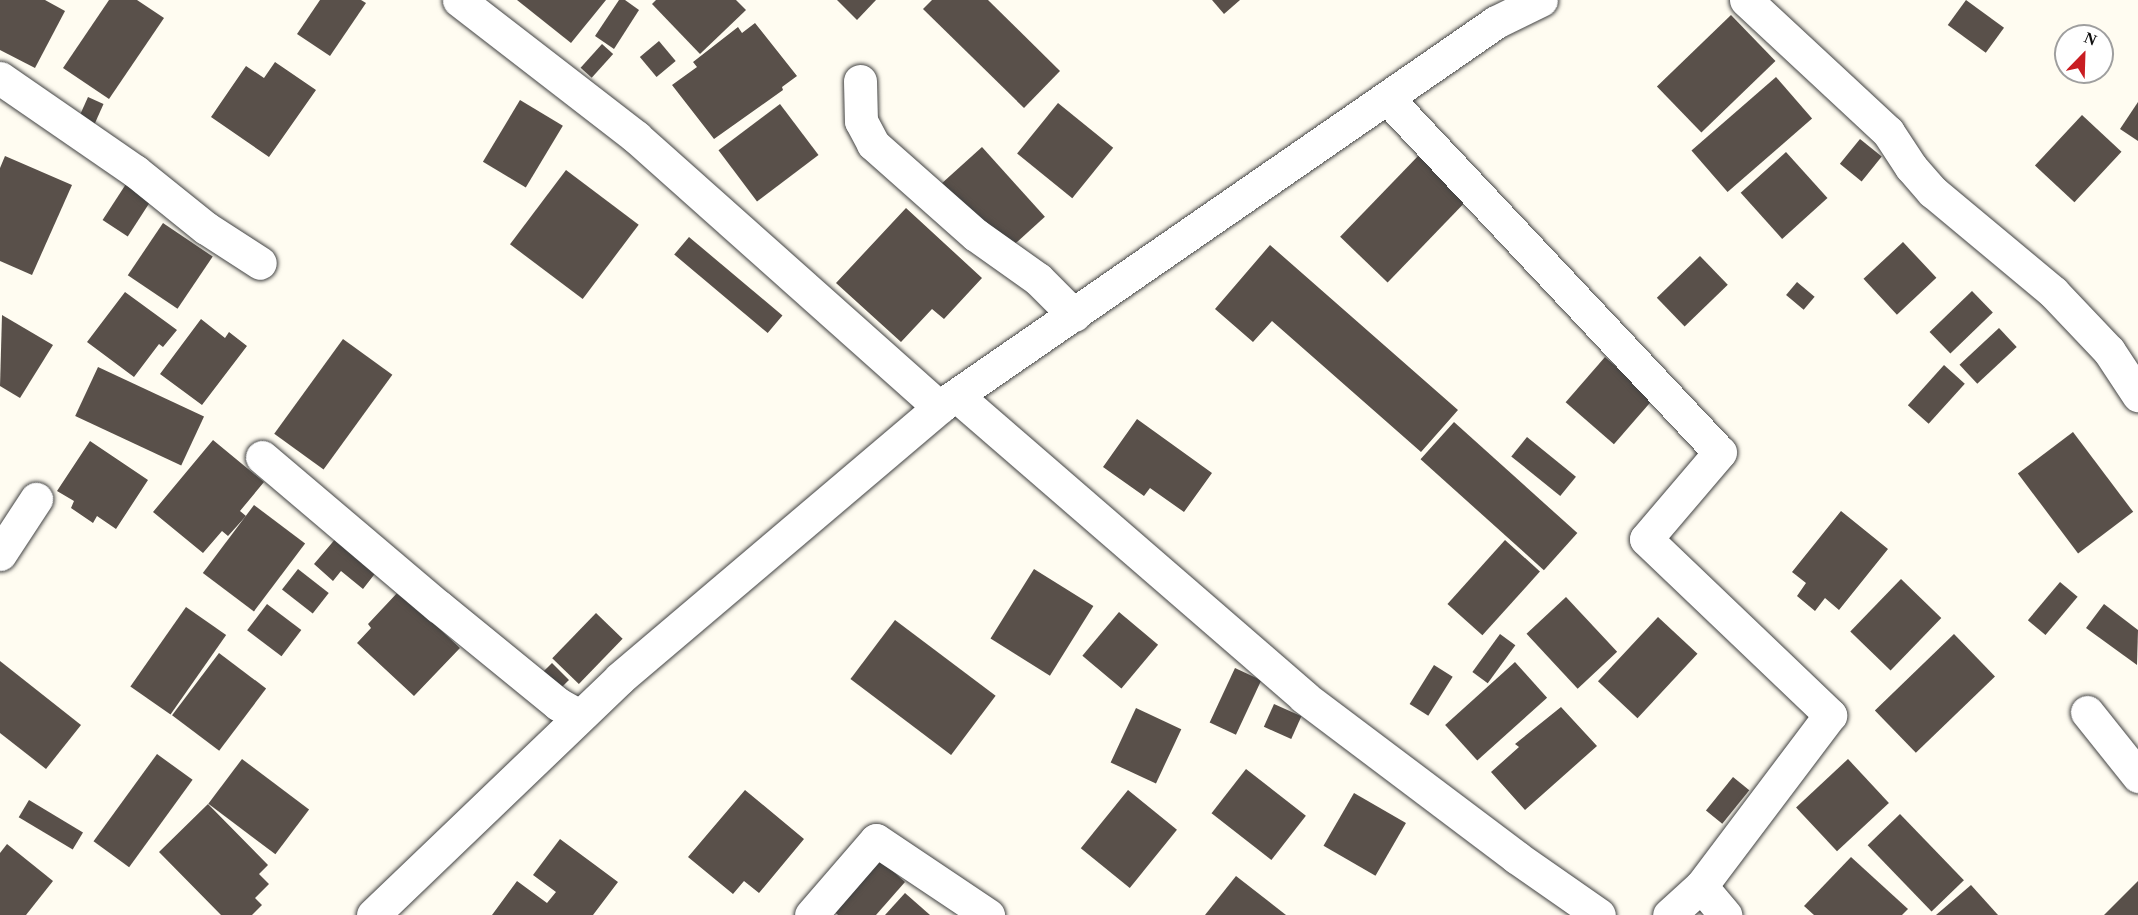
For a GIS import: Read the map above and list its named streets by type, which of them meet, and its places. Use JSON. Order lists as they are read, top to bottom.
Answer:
{
  "north": "top right"
}
